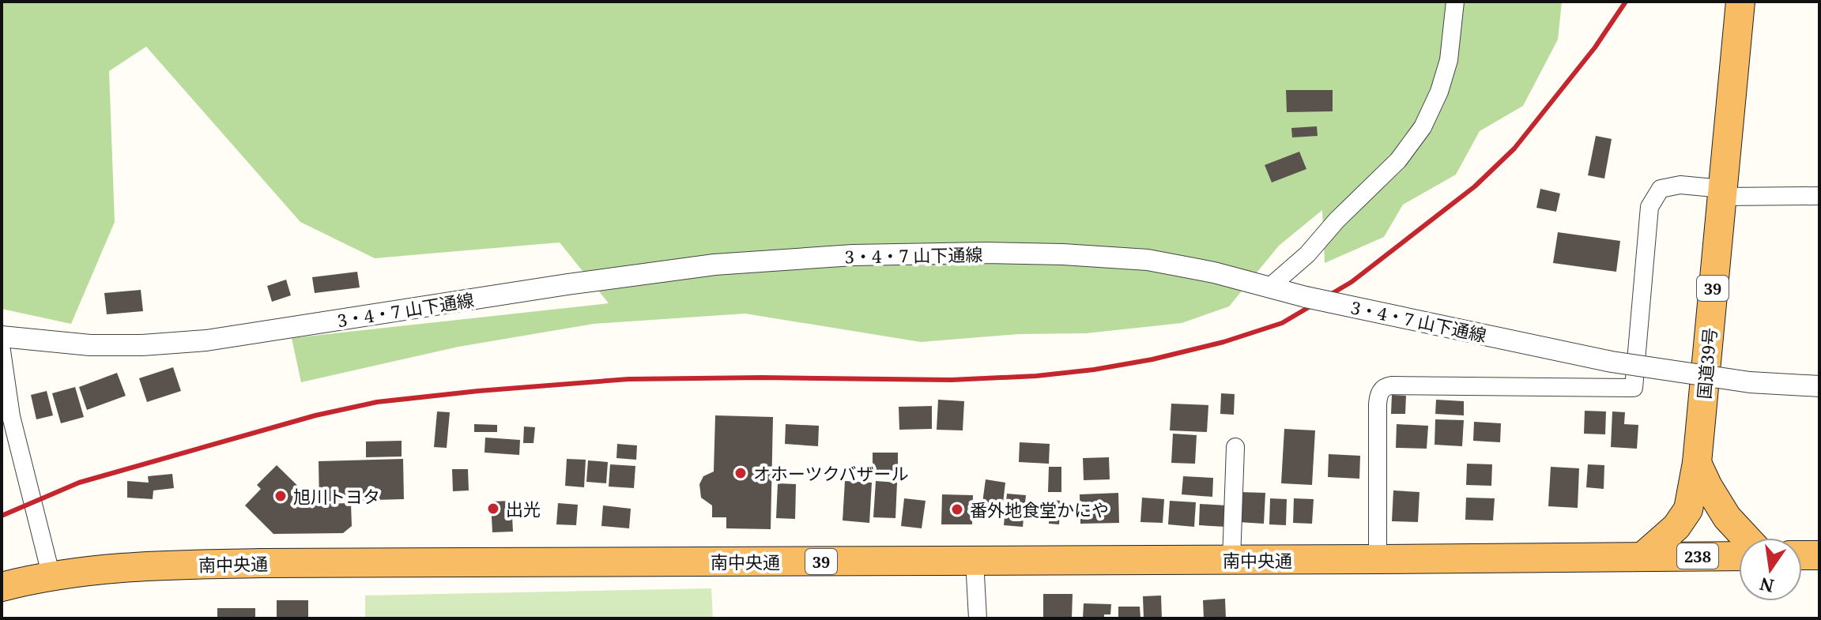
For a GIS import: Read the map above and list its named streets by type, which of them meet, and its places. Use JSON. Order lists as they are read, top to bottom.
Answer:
{
  "streets": {
    "highway": [
      "39",
      "国道39号",
      "238",
      "南中央通"
    ],
    "street": ["3・4・7 山下通線"]
  },
  "crossings": [
    ["国道39号", "238"],
    ["国道39号", "南中央通"],
    ["238", "南中央通"]
  ],
  "places": [
    "オホーツクバザール",
    "旭川トヨタ",
    "出光",
    "番外地食堂かにや"
  ],
  "north": "bottom"
}
